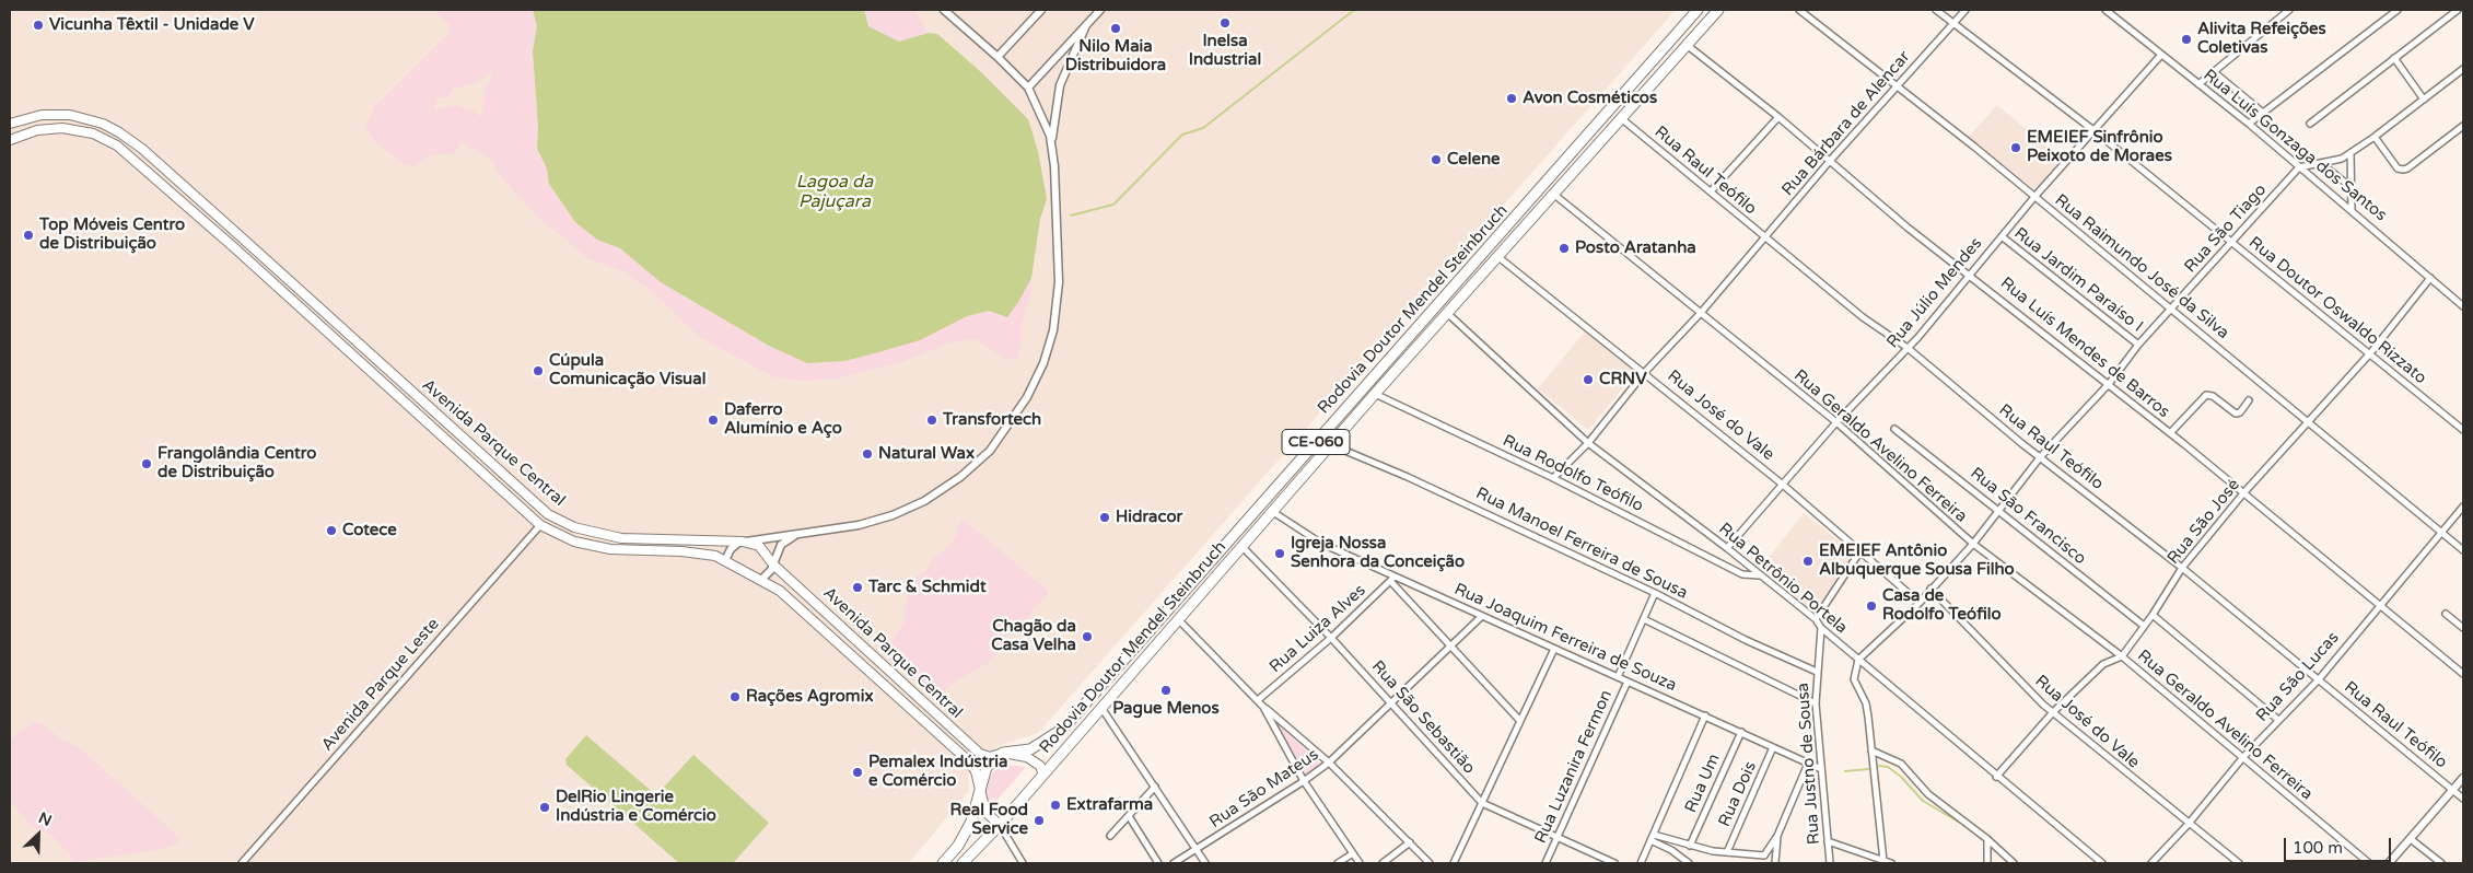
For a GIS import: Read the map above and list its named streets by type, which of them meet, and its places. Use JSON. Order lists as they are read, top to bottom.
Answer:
{
  "streets": {
    "highway": ["Rodovia Doutor Mendel Steinbruch", "CE-060"],
    "main road": ["Avenida Parque Central"],
    "street": [
      "Rua Bárbara de Alencar",
      "Rua Luís Gonzaga dos Santos",
      "Rua Raul Teófilo",
      "Rua São Tiago",
      "Rua Raimundo José da Silva",
      "Rua Jardim Paraíso I",
      "Rua Júlio Mendes",
      "Rua Doutor Oswaldo Rizzato",
      "Rua Luís Mendes de Barros",
      "Rua José do Vale",
      "Rua Geraldo Avelino Ferreira",
      "Rua Rodolfo Teófilo",
      "Rua São Francisco",
      "Rua São José",
      "Rua Manoel Ferreira de Sousa",
      "Rua Petrônio Portela",
      "Rua Luiza Alves",
      "Rua Joaquim Ferreira de Souza",
      "Rua São Lucas",
      "Avenida Parque Leste",
      "Rua São Sebastião",
      "Rua Justno de Sousa",
      "Rua Luzanira Fermon",
      "Rua Um",
      "Rua São Mateus",
      "Rua Dois"
    ]
  },
  "crossings": [
    ["Rua Bárbara de Alencar", "Rua Raul Teófilo"],
    ["Rua Bárbara de Alencar", "Rua Raimundo José da Silva"],
    ["Rua Bárbara de Alencar", "Rua Doutor Oswaldo Rizzato"],
    ["Rua Bárbara de Alencar", "Rua Luís Mendes de Barros"],
    ["Rua Bárbara de Alencar", "Rua José do Vale"],
    ["Rua Bárbara de Alencar", "Rua Geraldo Avelino Ferreira"],
    ["Rua Bárbara de Alencar", "Rua Rodolfo Teófilo"],
    ["Rua Bárbara de Alencar", "Rua Petrônio Portela"],
    ["Rua Luís Gonzaga dos Santos", "Rua São Tiago"],
    ["Rua Luís Gonzaga dos Santos", "Rua Júlio Mendes"],
    ["Rua Luís Gonzaga dos Santos", "Rua São José"],
    ["Rua Raul Teófilo", "Rua São Tiago"],
    ["Rua Raul Teófilo", "Rua Júlio Mendes"],
    ["Rua Raul Teófilo", "Rodovia Doutor Mendel Steinbruch"],
    ["Rua Raul Teófilo", "Rua São José"],
    ["Rua Raul Teófilo", "Rua São Lucas"],
    ["Rua São Tiago", "Rua Raimundo José da Silva"],
    ["Rua São Tiago", "Rua Jardim Paraíso I"],
    ["Rua São Tiago", "Rua Doutor Oswaldo Rizzato"],
    ["Rua São Tiago", "Rua Luís Mendes de Barros"],
    ["Rua São Tiago", "Rua José do Vale"],
    ["Rua São Tiago", "Rua Geraldo Avelino Ferreira"],
    ["Rua São Tiago", "Rua São Francisco"],
    ["Rua São Tiago", "Rua Petrônio Portela"],
    ["Rua Raimundo José da Silva", "Rua Júlio Mendes"],
    ["Rua Raimundo José da Silva", "Rua São José"],
    ["Rua Raimundo José da Silva", "Rua São Lucas"],
    ["Rua Jardim Paraíso I", "Rua Júlio Mendes"],
    ["Rua Júlio Mendes", "Rua Doutor Oswaldo Rizzato"],
    ["Rua Júlio Mendes", "Rua Luís Mendes de Barros"],
    ["Rua Júlio Mendes", "Rua José do Vale"],
    ["Rua Júlio Mendes", "Rua Geraldo Avelino Ferreira"],
    ["Rua Júlio Mendes", "Rua Petrônio Portela"],
    ["Rodovia Doutor Mendel Steinbruch", "Rua Luís Mendes de Barros"],
    ["Rodovia Doutor Mendel Steinbruch", "Rua José do Vale"],
    ["Rodovia Doutor Mendel Steinbruch", "Avenida Parque Central"],
    ["Rodovia Doutor Mendel Steinbruch", "Rua Geraldo Avelino Ferreira"],
    ["Rodovia Doutor Mendel Steinbruch", "Rua Rodolfo Teófilo"],
    ["Rodovia Doutor Mendel Steinbruch", "Rua Manoel Ferreira de Sousa"],
    ["Rodovia Doutor Mendel Steinbruch", "Rua Petrônio Portela"],
    ["Rodovia Doutor Mendel Steinbruch", "Rua Joaquim Ferreira de Souza"],
    ["Rodovia Doutor Mendel Steinbruch", "Rua São Sebastião"],
    ["Rua Doutor Oswaldo Rizzato", "Rua São José"],
    ["Rua Luís Mendes de Barros", "Rua São José"],
    ["Rua Luís Mendes de Barros", "Rua São Lucas"],
    ["Rua José do Vale", "Rua São José"],
    ["Rua José do Vale", "Rua São Lucas"],
    ["Avenida Parque Central", "Avenida Parque Leste"],
    ["Rua Geraldo Avelino Ferreira", "Rua São José"],
    ["Rua Geraldo Avelino Ferreira", "Rua São Lucas"],
    ["Rua Rodolfo Teófilo", "Rua Petrônio Portela"],
    ["Rua São Francisco", "Rua São José"],
    ["Rua São José", "Rua Petrônio Portela"],
    ["Rua Manoel Ferreira de Sousa", "Rua Justno de Sousa"],
    ["Rua Manoel Ferreira de Sousa", "Rua Luzanira Fermon"],
    ["Rua Petrônio Portela", "Rua Justno de Sousa"],
    ["Rua Luiza Alves", "Rua Joaquim Ferreira de Souza"],
    ["Rua Luiza Alves", "Rua São Sebastião"],
    ["Rua Joaquim Ferreira de Souza", "Rua Justno de Sousa"],
    ["Rua Joaquim Ferreira de Souza", "Rua Luzanira Fermon"],
    ["Rua Joaquim Ferreira de Souza", "Rua Um"],
    ["Rua Joaquim Ferreira de Souza", "Rua São Mateus"],
    ["Rua Joaquim Ferreira de Souza", "Rua Dois"],
    ["Rua São Sebastião", "Rua Luzanira Fermon"],
    ["Rua São Sebastião", "Rua São Mateus"]
  ],
  "water": ["Lagoa da Pajuçara"],
  "places": [
    "Inelsa Industrial",
    "Vicunha Têxtil - Unidade V",
    "Nilo Maia Distribuidora",
    "Alivita Refeições Coletivas",
    "Avon Cosméticos",
    "EMEIEF Sinfrônio Peixoto de Moraes",
    "Celene",
    "Top Móveis Centro de Distribuição",
    "Posto Aratanha",
    "Cúpula Comunicação Visual",
    "CRNV",
    "Daferro Alumínio e Aço",
    "Transfortech",
    "Natural Wax",
    "Frangolândia Centro de Distribuição",
    "Hidracor",
    "Cotece",
    "Igreja Nossa Senhora da Conceição",
    "EMEIEF Antônio Albuquerque Sousa Filho",
    "Tarc & Schmidt",
    "Casa de Rodolfo Teófilo",
    "Chagão da Casa Velha",
    "Pague Menos",
    "Rações Agromix",
    "Pemalex Indústria e Comércio",
    "Extrafarma",
    "DelRio Lingerie Indústria e Comércio",
    "Real Food Service"
  ],
  "scale_bar": "100 m",
  "north": "top right"
}
